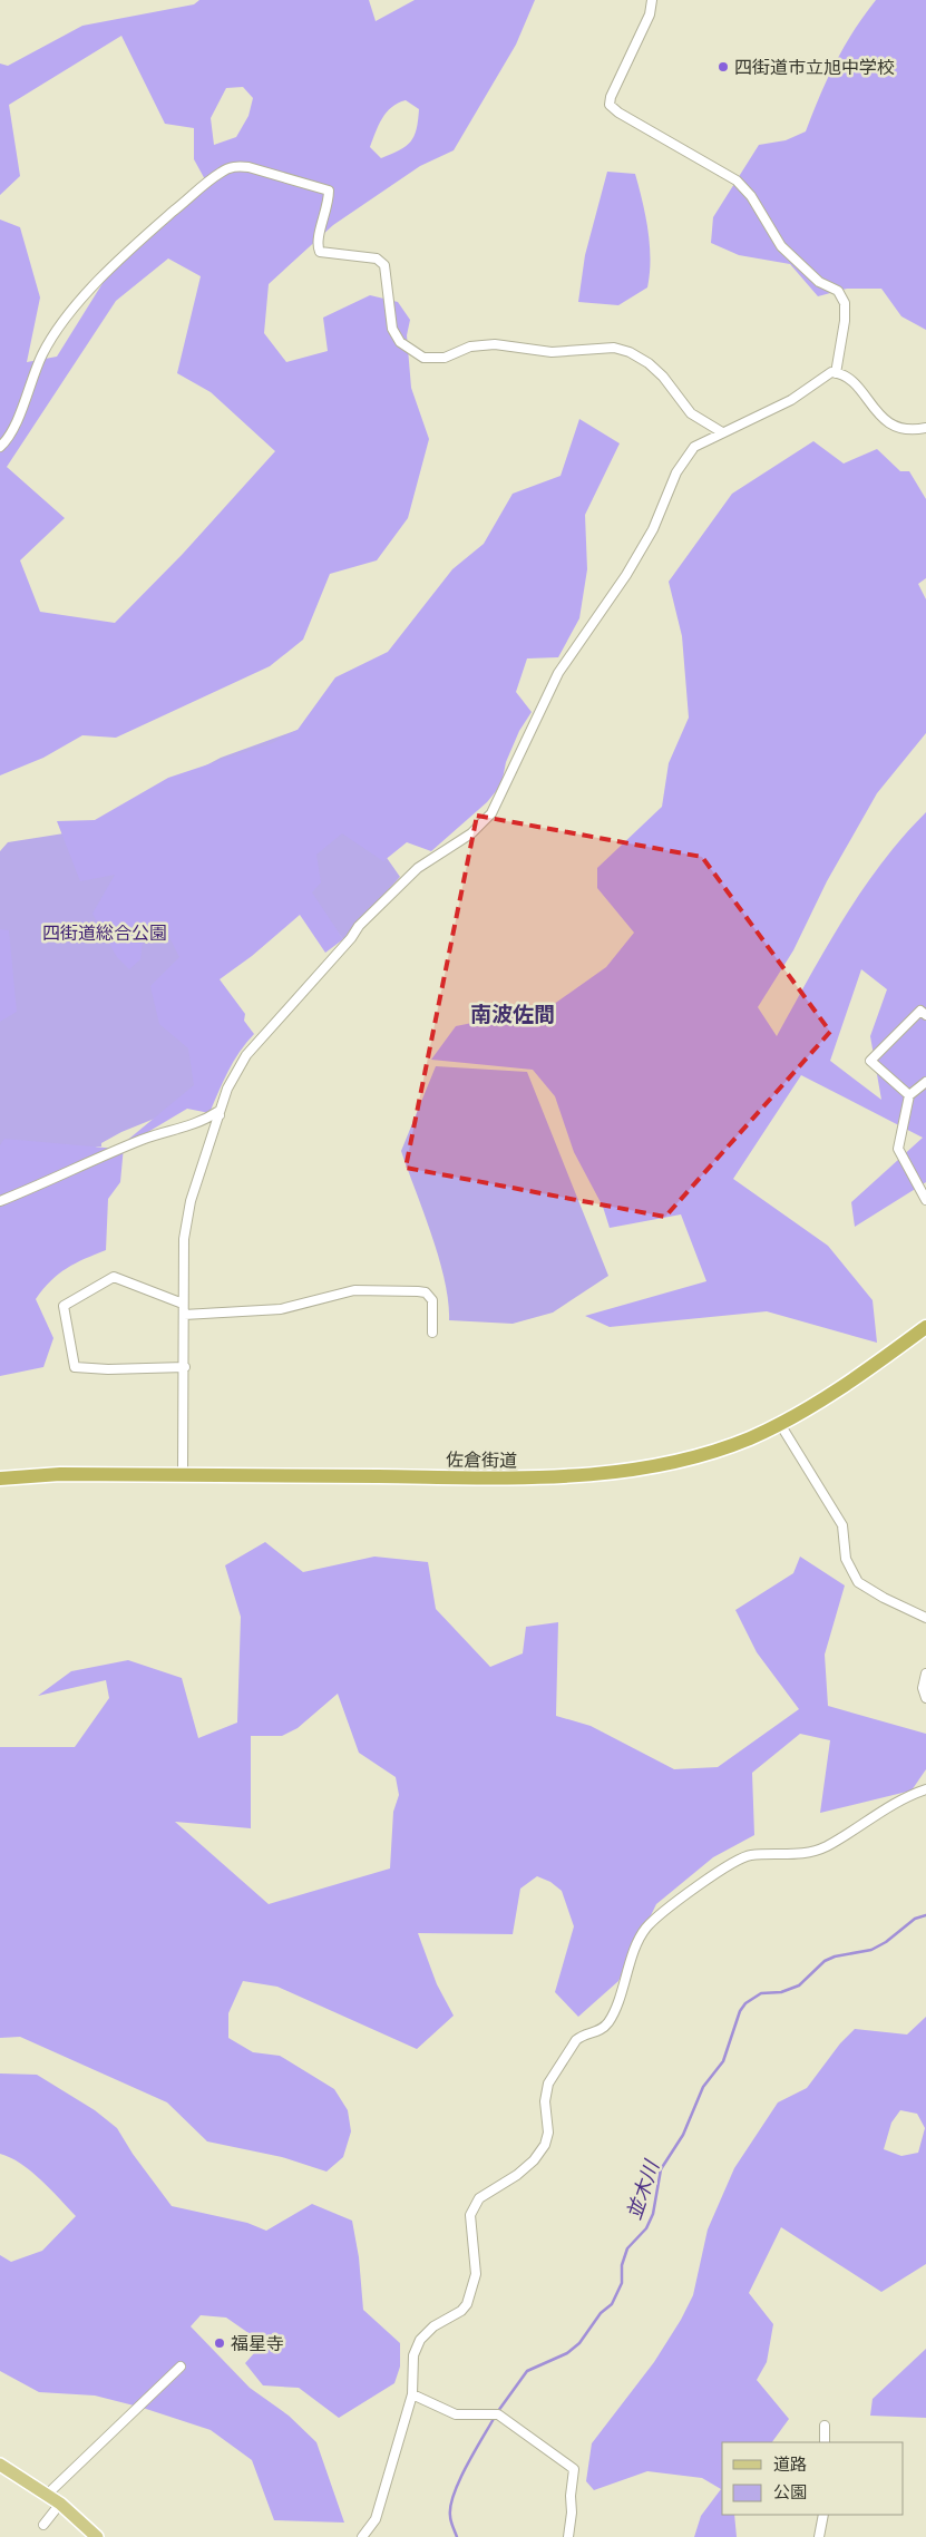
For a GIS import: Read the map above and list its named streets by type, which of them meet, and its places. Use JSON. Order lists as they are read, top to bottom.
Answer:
{
  "streets": {
    "highway": ["佐倉街道"]
  },
  "districts": ["南波佐間"],
  "water": ["並木川"],
  "parks": ["四街道総合公園"],
  "places": ["四街道市立旭中学校", "福星寺"],
  "legend": ["道路", "公園"]
}
